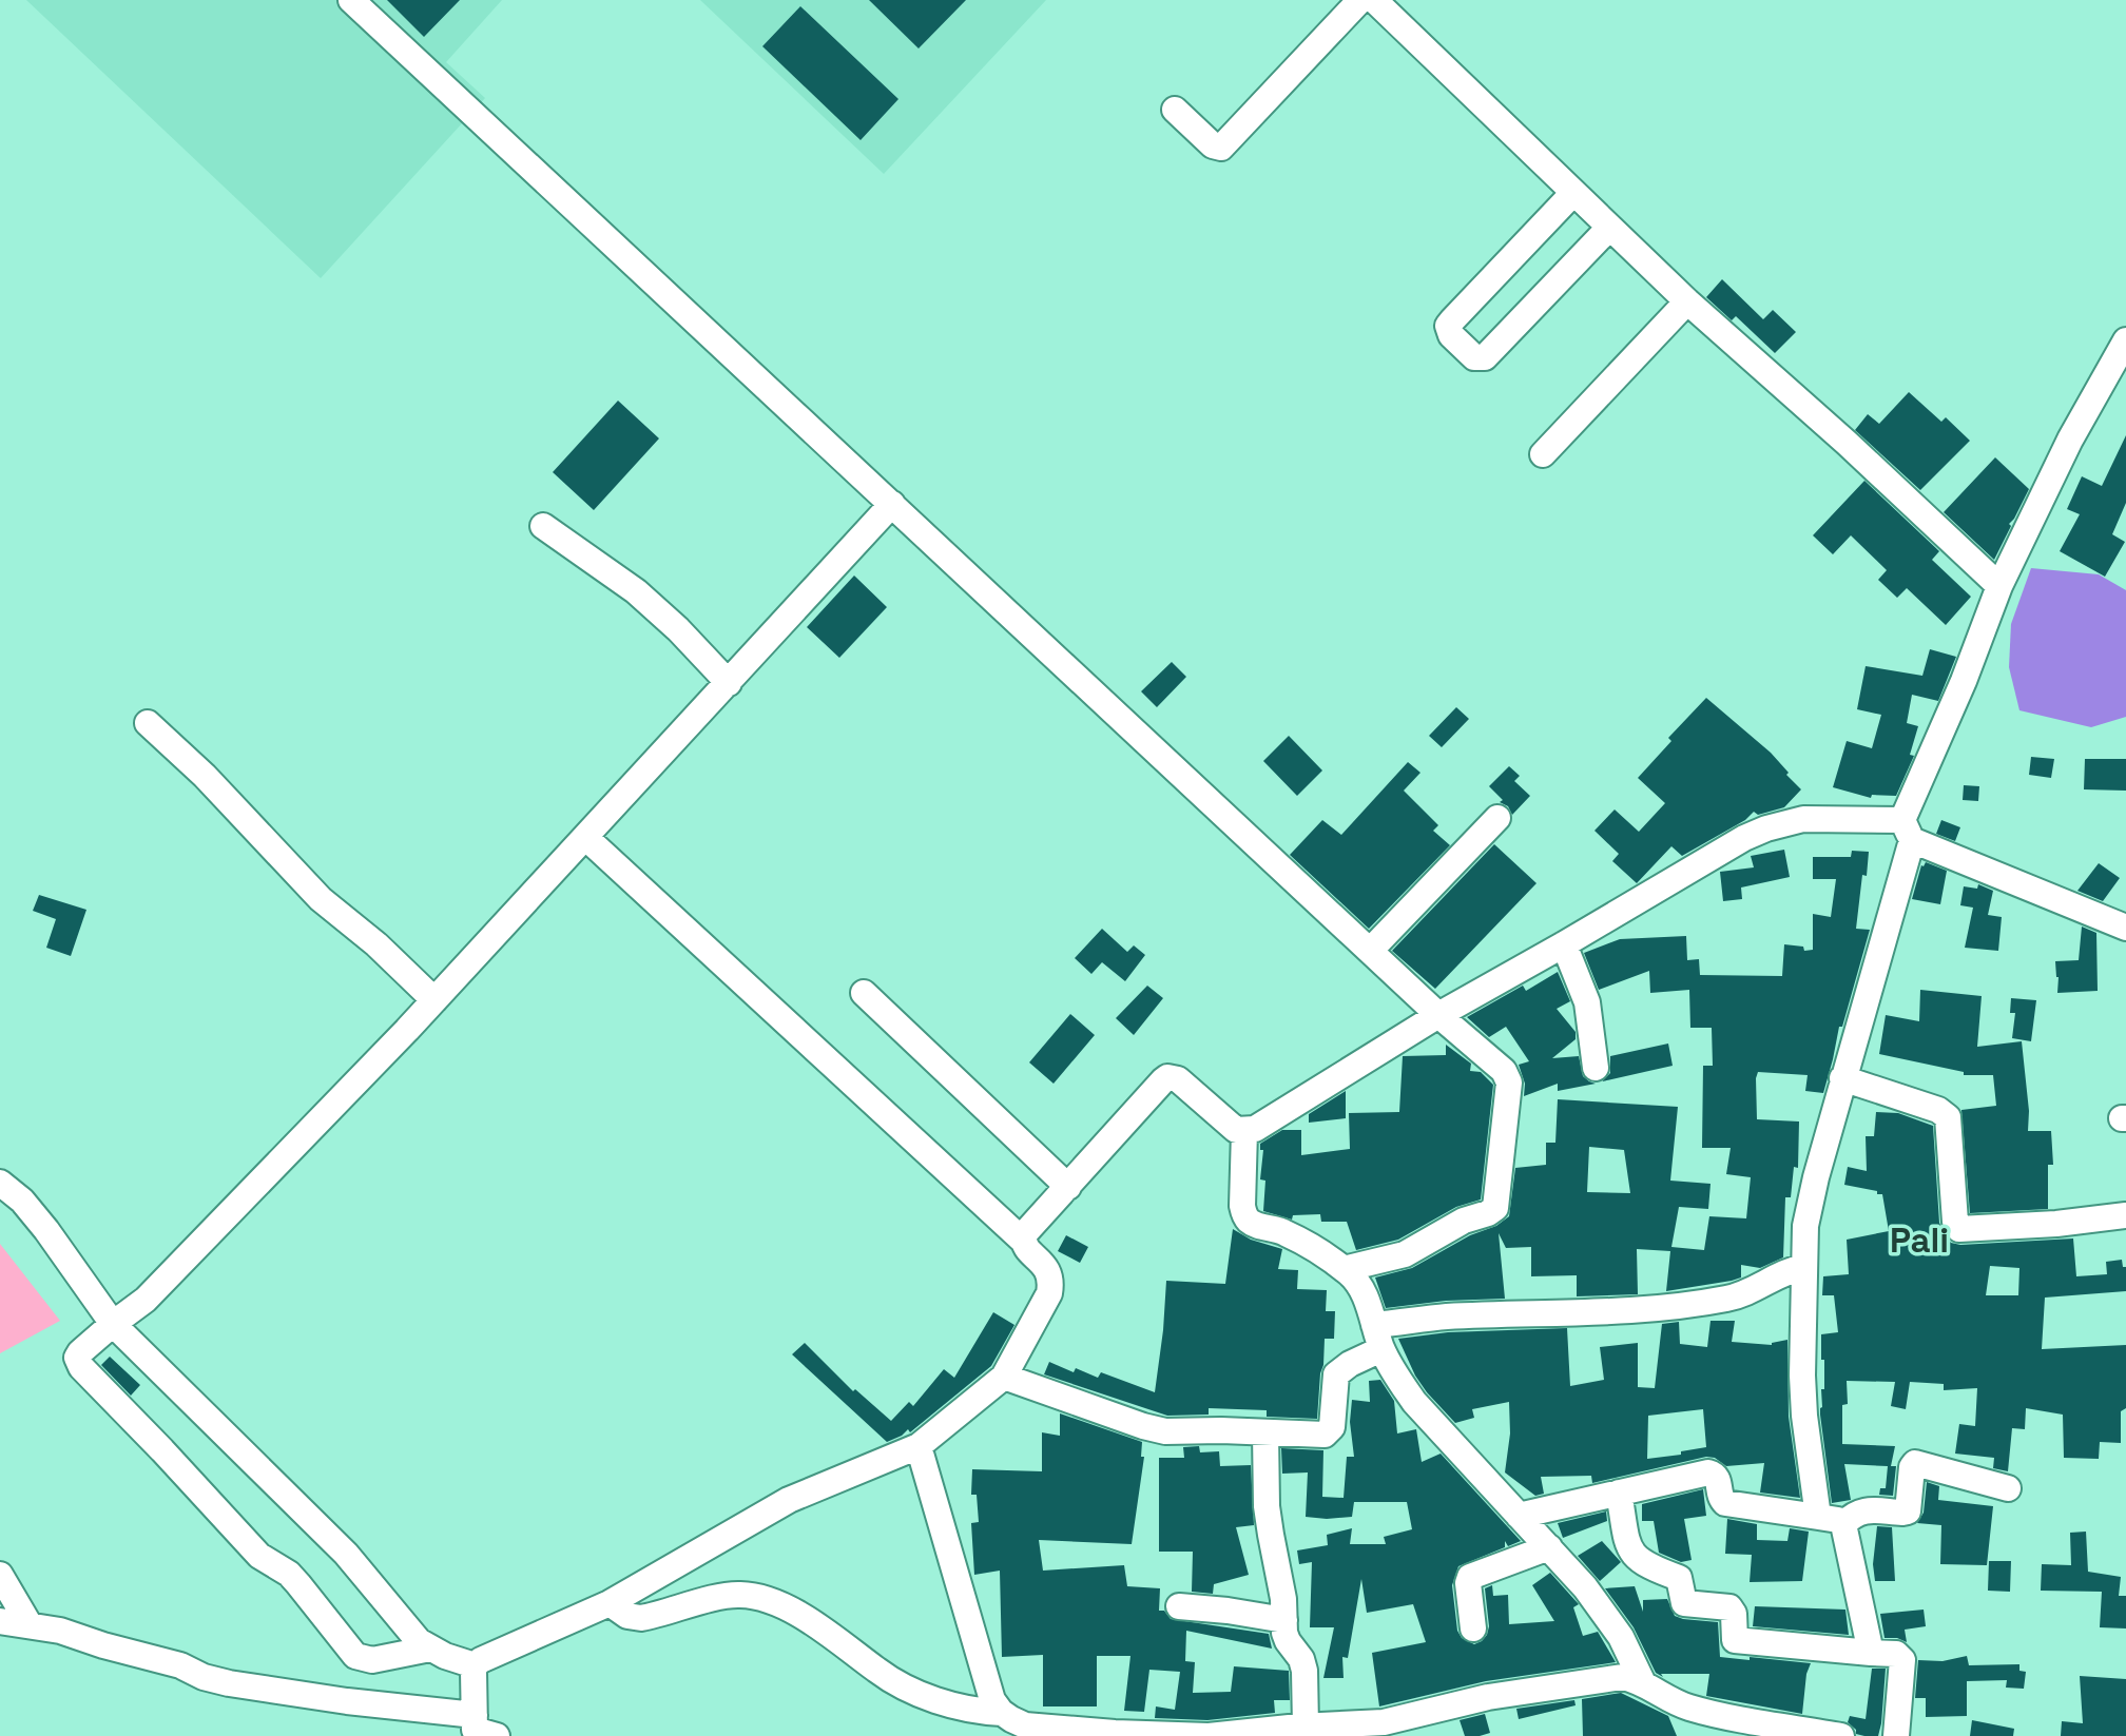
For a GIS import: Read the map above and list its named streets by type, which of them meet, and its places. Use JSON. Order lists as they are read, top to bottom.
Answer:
{
  "districts": ["Pali"]
}
